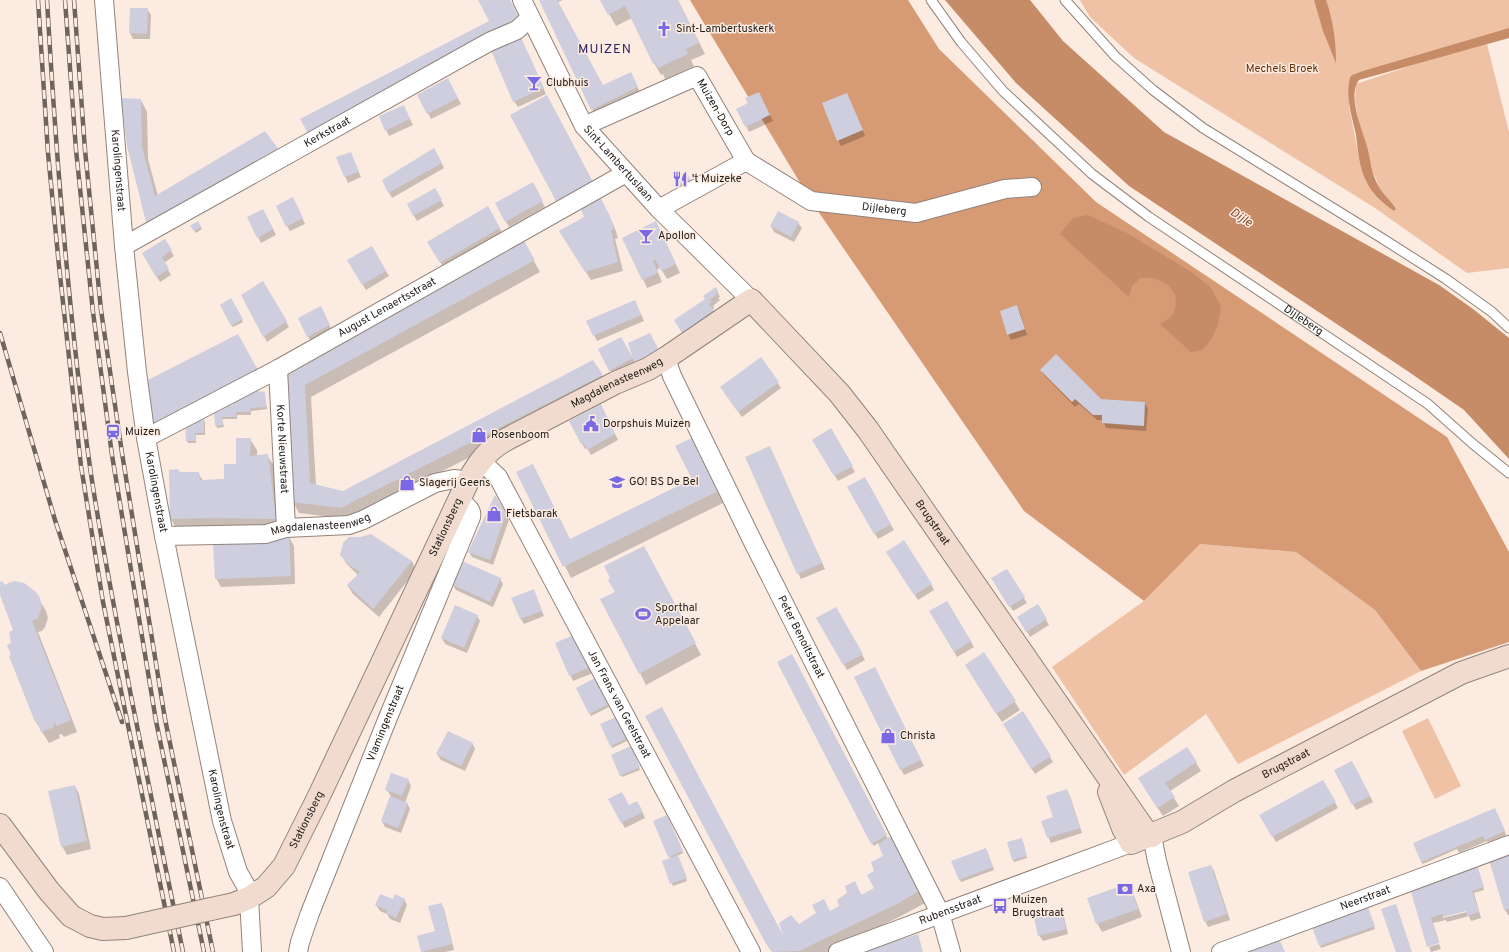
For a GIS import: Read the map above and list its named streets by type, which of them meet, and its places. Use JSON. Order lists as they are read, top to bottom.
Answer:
{
  "streets": {
    "street": [
      "Muizen-Dorp",
      "Kerkstraat",
      "Sint-Lambertuslaan",
      "Karolingenstraat",
      "Dijleberg",
      "August Lenaertsstraat",
      "Magdalenasteenweg",
      "Korte Nieuwstraat",
      "Brugstraat",
      "Stationsberg",
      "Peter Benoitstraat",
      "Jan Frans van Geelstraat",
      "Vlamingenstraat",
      "Neerstraat",
      "Rubensstraat"
    ]
  },
  "crossings": [
    ["Muizen-Dorp", "Sint-Lambertuslaan"],
    ["Muizen-Dorp", "Dijleberg"],
    ["Kerkstraat", "Sint-Lambertuslaan"],
    ["Kerkstraat", "Karolingenstraat"],
    ["Sint-Lambertuslaan", "August Lenaertsstraat"],
    ["Sint-Lambertuslaan", "Magdalenasteenweg"],
    ["Sint-Lambertuslaan", "Brugstraat"],
    ["Karolingenstraat", "August Lenaertsstraat"],
    ["Karolingenstraat", "Magdalenasteenweg"],
    ["Karolingenstraat", "Stationsberg"],
    ["August Lenaertsstraat", "Korte Nieuwstraat"],
    ["Magdalenasteenweg", "Korte Nieuwstraat"],
    ["Magdalenasteenweg", "Brugstraat"],
    ["Magdalenasteenweg", "Stationsberg"],
    ["Magdalenasteenweg", "Peter Benoitstraat"],
    ["Magdalenasteenweg", "Jan Frans van Geelstraat"],
    ["Magdalenasteenweg", "Vlamingenstraat"],
    ["Brugstraat", "Rubensstraat"],
    ["Stationsberg", "Jan Frans van Geelstraat"],
    ["Stationsberg", "Vlamingenstraat"],
    ["Peter Benoitstraat", "Rubensstraat"]
  ],
  "districts": ["MUIZEN"],
  "water": ["Dijle"],
  "parks": ["Mechels Broek"],
  "places": {
    "church": ["Sint-Lambertuskerk"],
    "bar": ["Clubhuis", "Apollon"],
    "restaurant": ["'t Muizeke"],
    "public building": ["Dorpshuis Muizen"],
    "station": ["Muizen"],
    "shop": [
      "Rosenboom",
      "Slagerij Geens",
      "Fietsbarak",
      "Christa"
    ],
    "school or university": ["GO! BS De Bel"],
    "sports": ["Sporthal Appelaar"],
    "bank": ["Axa"],
    "bus stop": ["Muizen Brugstraat"]
  }
}
